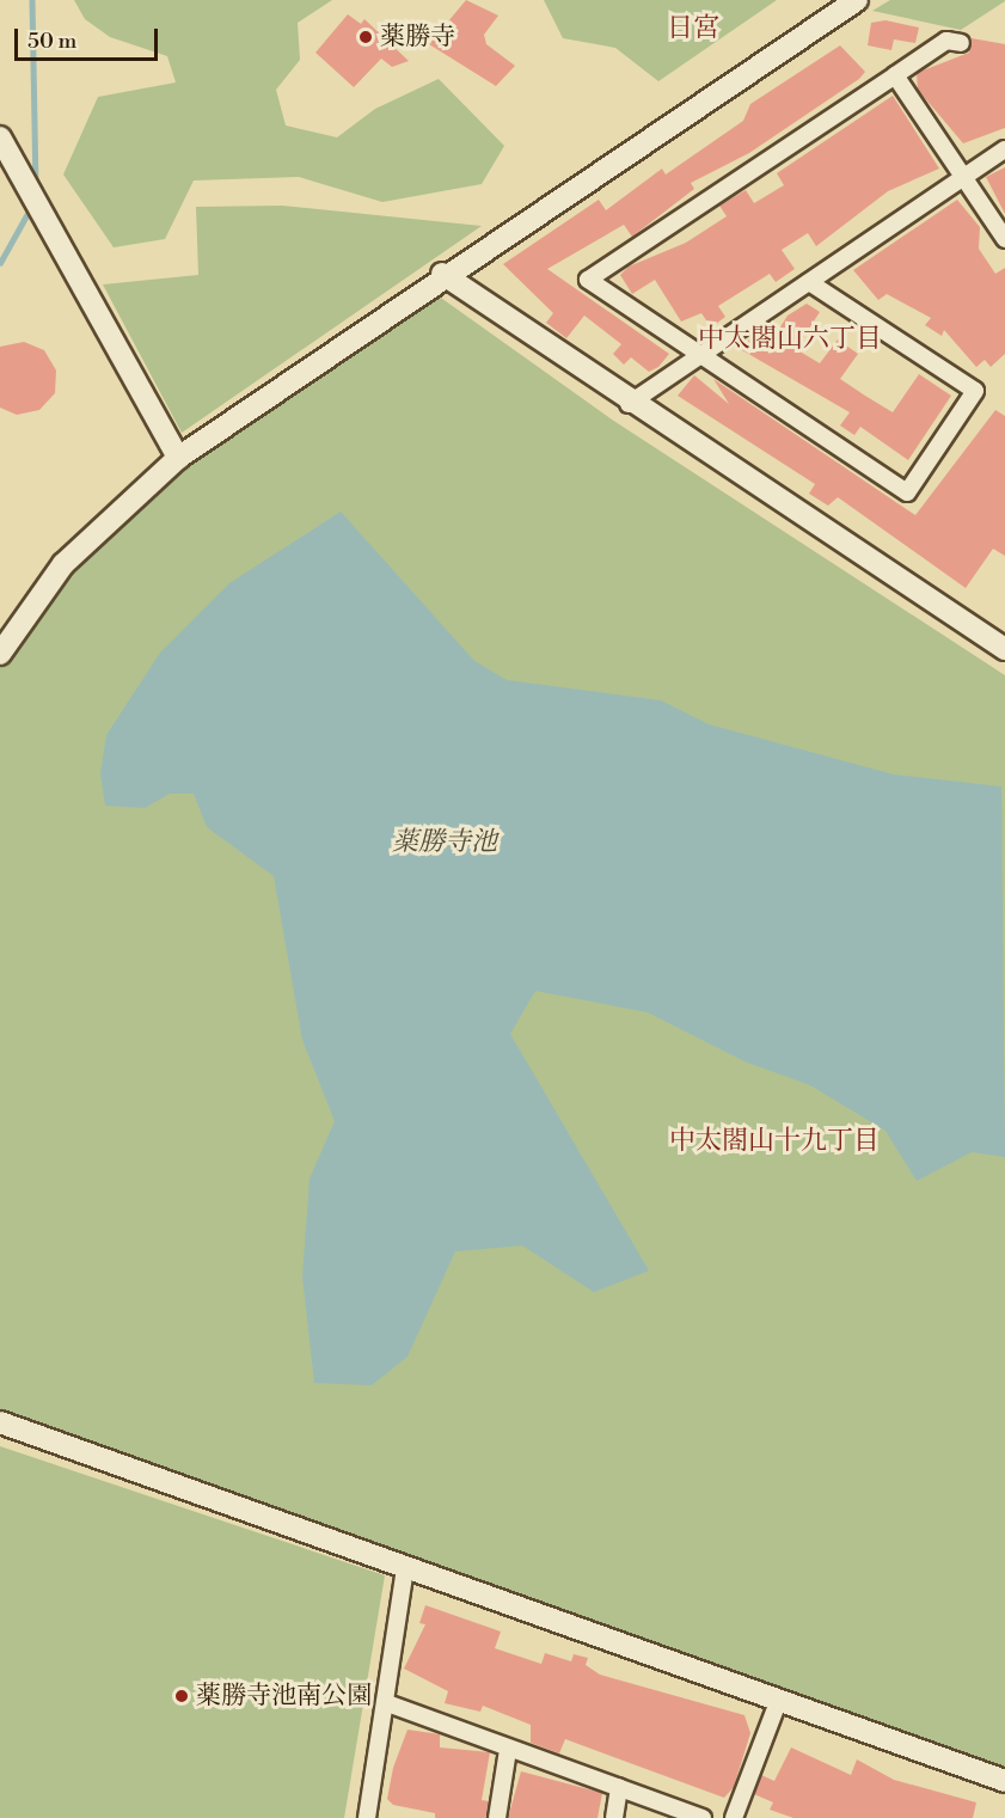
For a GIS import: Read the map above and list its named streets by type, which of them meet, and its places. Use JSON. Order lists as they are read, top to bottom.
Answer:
{
  "districts": ["日宮", "中太閤山六丁目", "中太閤山十九丁目"],
  "water": ["薬勝寺池"],
  "places": ["薬勝寺", "薬勝寺池南公園"],
  "scale_bar": "50 m"
}
